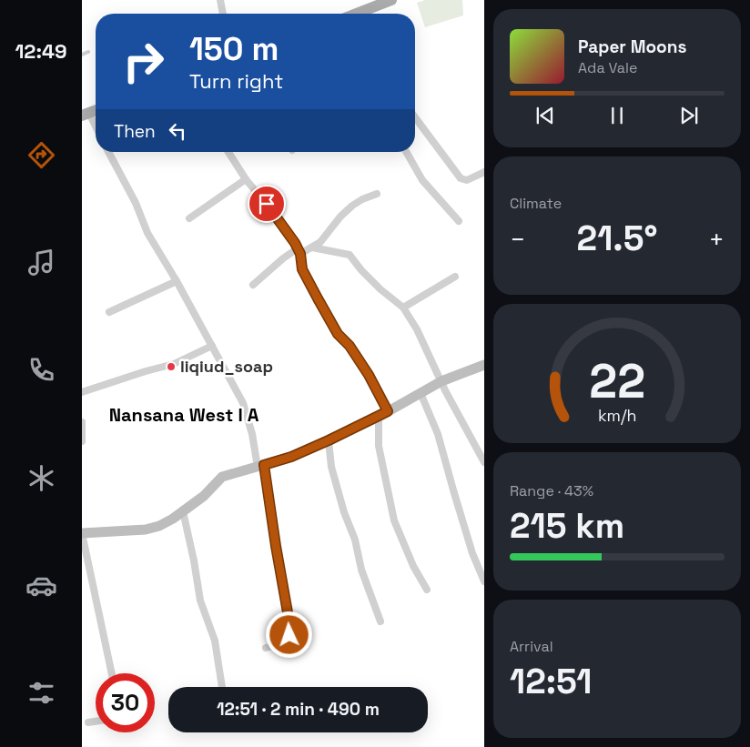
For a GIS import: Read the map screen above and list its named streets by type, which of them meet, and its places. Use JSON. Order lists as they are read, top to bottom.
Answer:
{
  "districts": ["Nansana West I A"],
  "places": ["liqiud_soap"],
  "page": {
    "tabs": "12:49",
    "turn": ["150 m", "Turn right"],
    "song": ["Paper Moons", "Ada Vale"],
    "then": "Then",
    "tile": [
      "Climate",
      ["Range · 43%", "215 km"],
      ["Arrival", "12:51"]
    ],
    "heat": ["−", "21.5°", "+"],
    "limit": "30",
    "trip": "12:51 · 2 min · 490 m",
    "gauge": ["22", "km/h"]
  }
}
